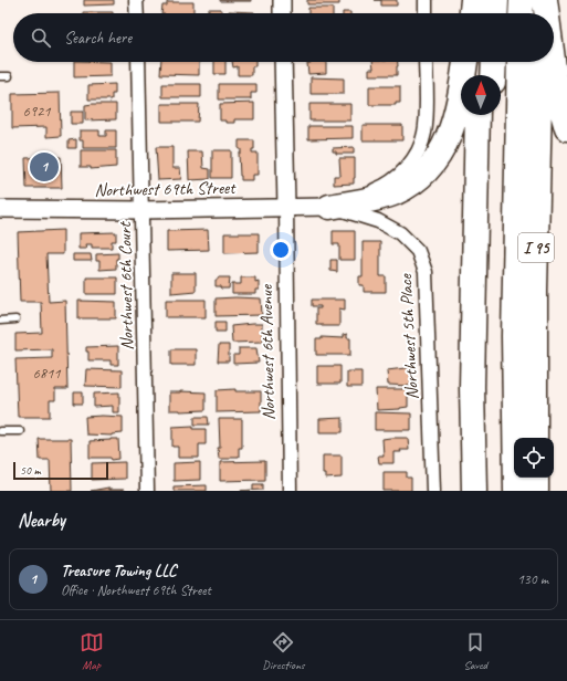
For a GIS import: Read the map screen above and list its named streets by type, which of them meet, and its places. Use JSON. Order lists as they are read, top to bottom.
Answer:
{
  "streets": {
    "highway": ["I 95"],
    "street": [
      "Northwest 69th Street",
      "Northwest 6th Court",
      "Northwest 5th Place",
      "Northwest 6th Avenue"
    ]
  },
  "crossings": [
    ["Northwest 69th Street", "Northwest 6th Court"],
    ["Northwest 69th Street", "Northwest 5th Place"],
    ["Northwest 69th Street", "Northwest 6th Avenue"]
  ],
  "house_numbers": ["6921", "6811"],
  "scale_bar": "50 m",
  "north": "top",
  "page": {
    "search": "Search here",
    "pins": "1",
    "scale": "50 m",
    "heading": "Nearby",
    "list": [
      {
        "mark": "1",
        "name": "Treasure Towing LLC",
        "note": "Office · Northwest 69th Street",
        "value": "130 m"
      }
    ],
    "nav": ["Map", "Directions", "Saved"]
  }
}
